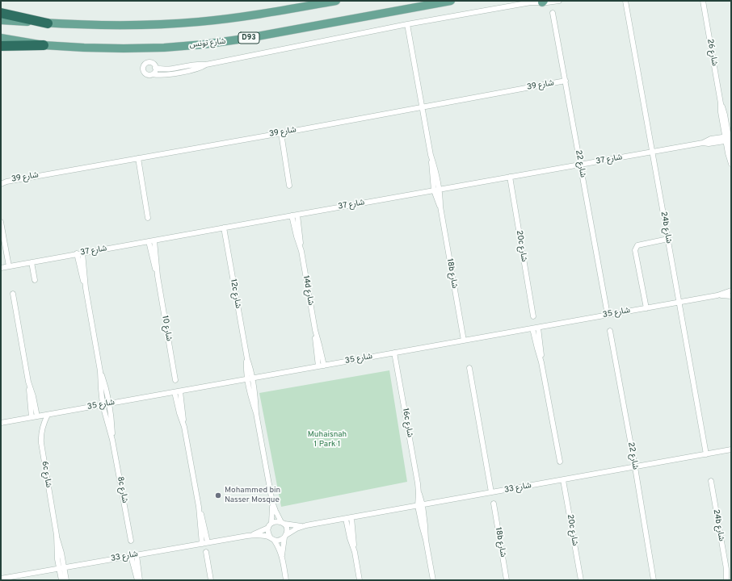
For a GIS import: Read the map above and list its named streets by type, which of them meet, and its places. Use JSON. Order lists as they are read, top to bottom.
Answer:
{
  "streets": {
    "main road": ["D93", "شارع تونس"],
    "street": [
      "شارع 26",
      "شارع 39",
      "شارع 37",
      "شارع 22",
      "24b شارع",
      "20c شارع",
      "18b شارع",
      "14d شارع",
      "12c شارع",
      "شارع 35",
      "شارع 10",
      "16c شارع",
      "6c شارع",
      "شارع 33",
      "8c شارع"
    ]
  },
  "crossings": [
    ["شارع 26", "شارع 37"],
    ["شارع 39", "شارع 22"],
    ["شارع 39", "18b شارع"],
    ["شارع 37", "شارع 22"],
    ["شارع 37", "24b شارع"],
    ["شارع 37", "20c شارع"],
    ["شارع 37", "18b شارع"],
    ["شارع 37", "14d شارع"],
    ["شارع 37", "12c شارع"],
    ["شارع 37", "شارع 10"],
    ["شارع 37", "8c شارع"],
    ["شارع 22", "شارع 35"],
    ["شارع 22", "شارع 33"],
    ["24b شارع", "شارع 35"],
    ["24b شارع", "شارع 33"],
    ["20c شارع", "شارع 33"],
    ["18b شارع", "شارع 35"],
    ["14d شارع", "شارع 35"],
    ["12c شارع", "شارع 35"],
    ["12c شارع", "شارع 33"],
    ["شارع 35", "16c شارع"],
    ["شارع 35", "6c شارع"],
    ["شارع 35", "8c شارع"],
    ["16c شارع", "شارع 33"],
    ["6c شارع", "شارع 33"]
  ],
  "parks": ["Muhaisnah 1 Park 1"],
  "places": ["Mohammed bin Nasser Mosque"]
}
